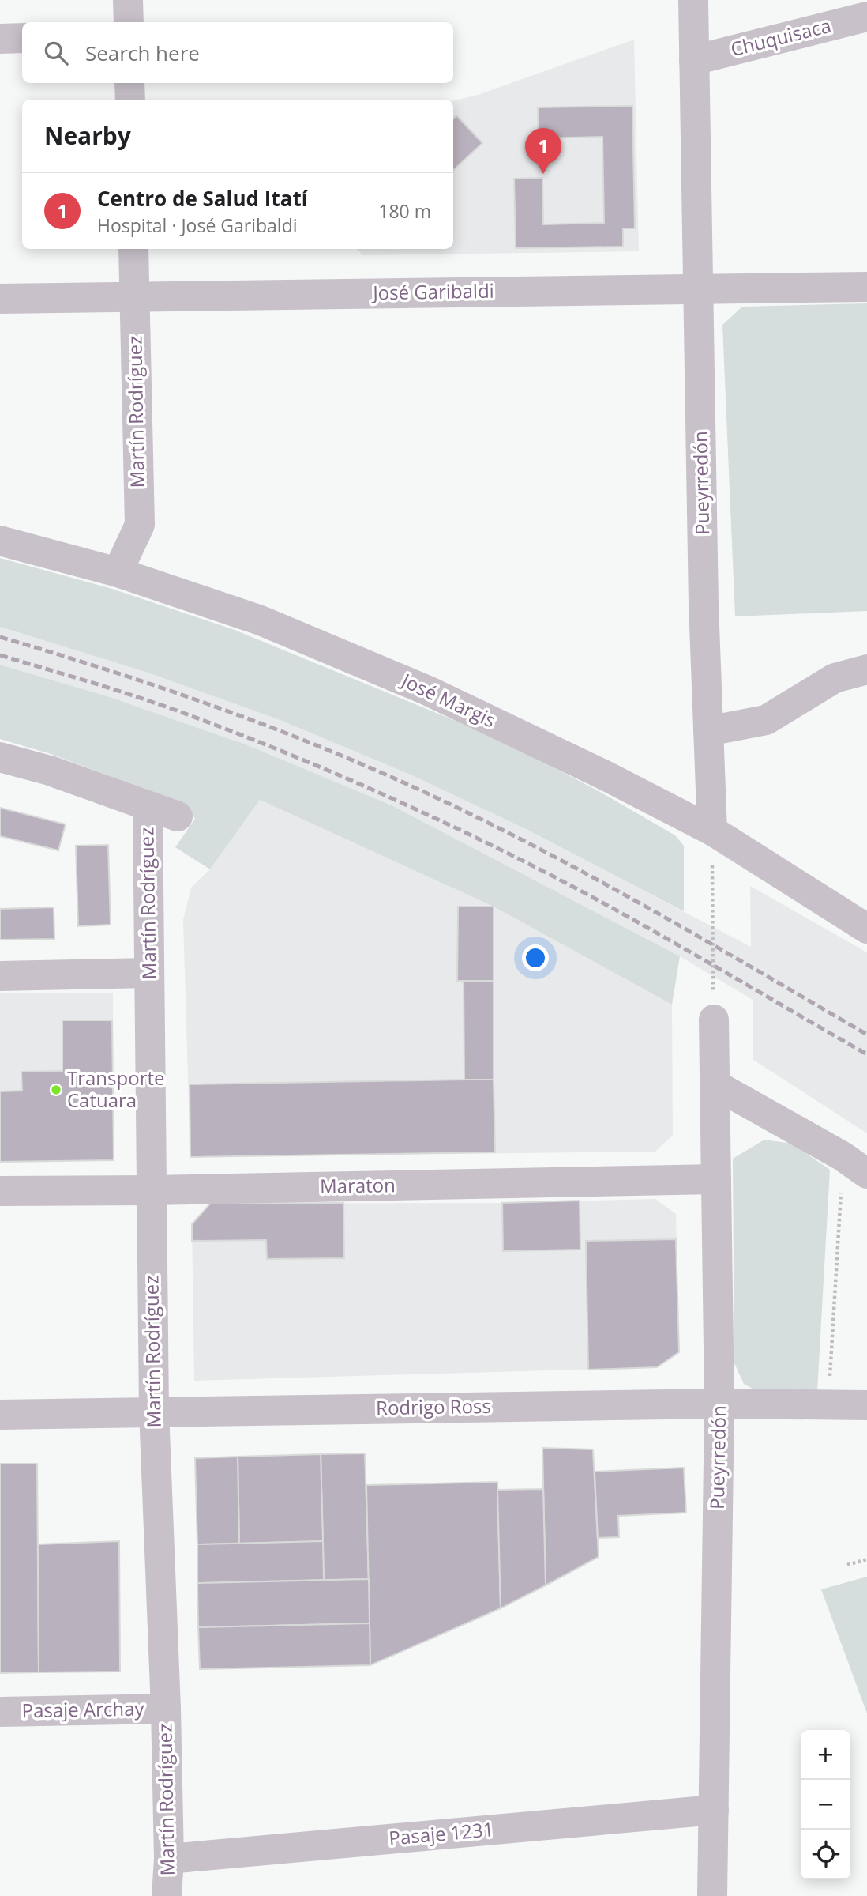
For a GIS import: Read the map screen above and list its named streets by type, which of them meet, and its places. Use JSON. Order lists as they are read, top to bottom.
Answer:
{
  "streets": {
    "street": [
      "Chuquisaca",
      "José Garibaldi",
      "Martín Rodríguez",
      "Pueyrredón",
      "José Margis",
      "Maraton",
      "Rodrigo Ross",
      "Pasaje Archay",
      "Pasaje 1231"
    ]
  },
  "crossings": [
    ["Chuquisaca", "Pueyrredón"],
    ["José Garibaldi", "Martín Rodríguez"],
    ["José Garibaldi", "Pueyrredón"],
    ["Martín Rodríguez", "José Margis"],
    ["Martín Rodríguez", "Maraton"],
    ["Martín Rodríguez", "Rodrigo Ross"],
    ["Martín Rodríguez", "Pasaje Archay"],
    ["Martín Rodríguez", "Pasaje 1231"],
    ["Pueyrredón", "José Margis"],
    ["Pueyrredón", "Maraton"],
    ["Pueyrredón", "Rodrigo Ross"],
    ["Pueyrredón", "Pasaje 1231"]
  ],
  "places": ["Transporte Catuara"],
  "page": {
    "search": "Search here",
    "heading": "Nearby",
    "pins": "1",
    "list": [
      {
        "mark": "1",
        "name": "Centro de Salud Itatí",
        "note": "Hospital · José Garibaldi",
        "value": "180 m"
      }
    ],
    "map_buttons": ["+", "−"]
  }
}
